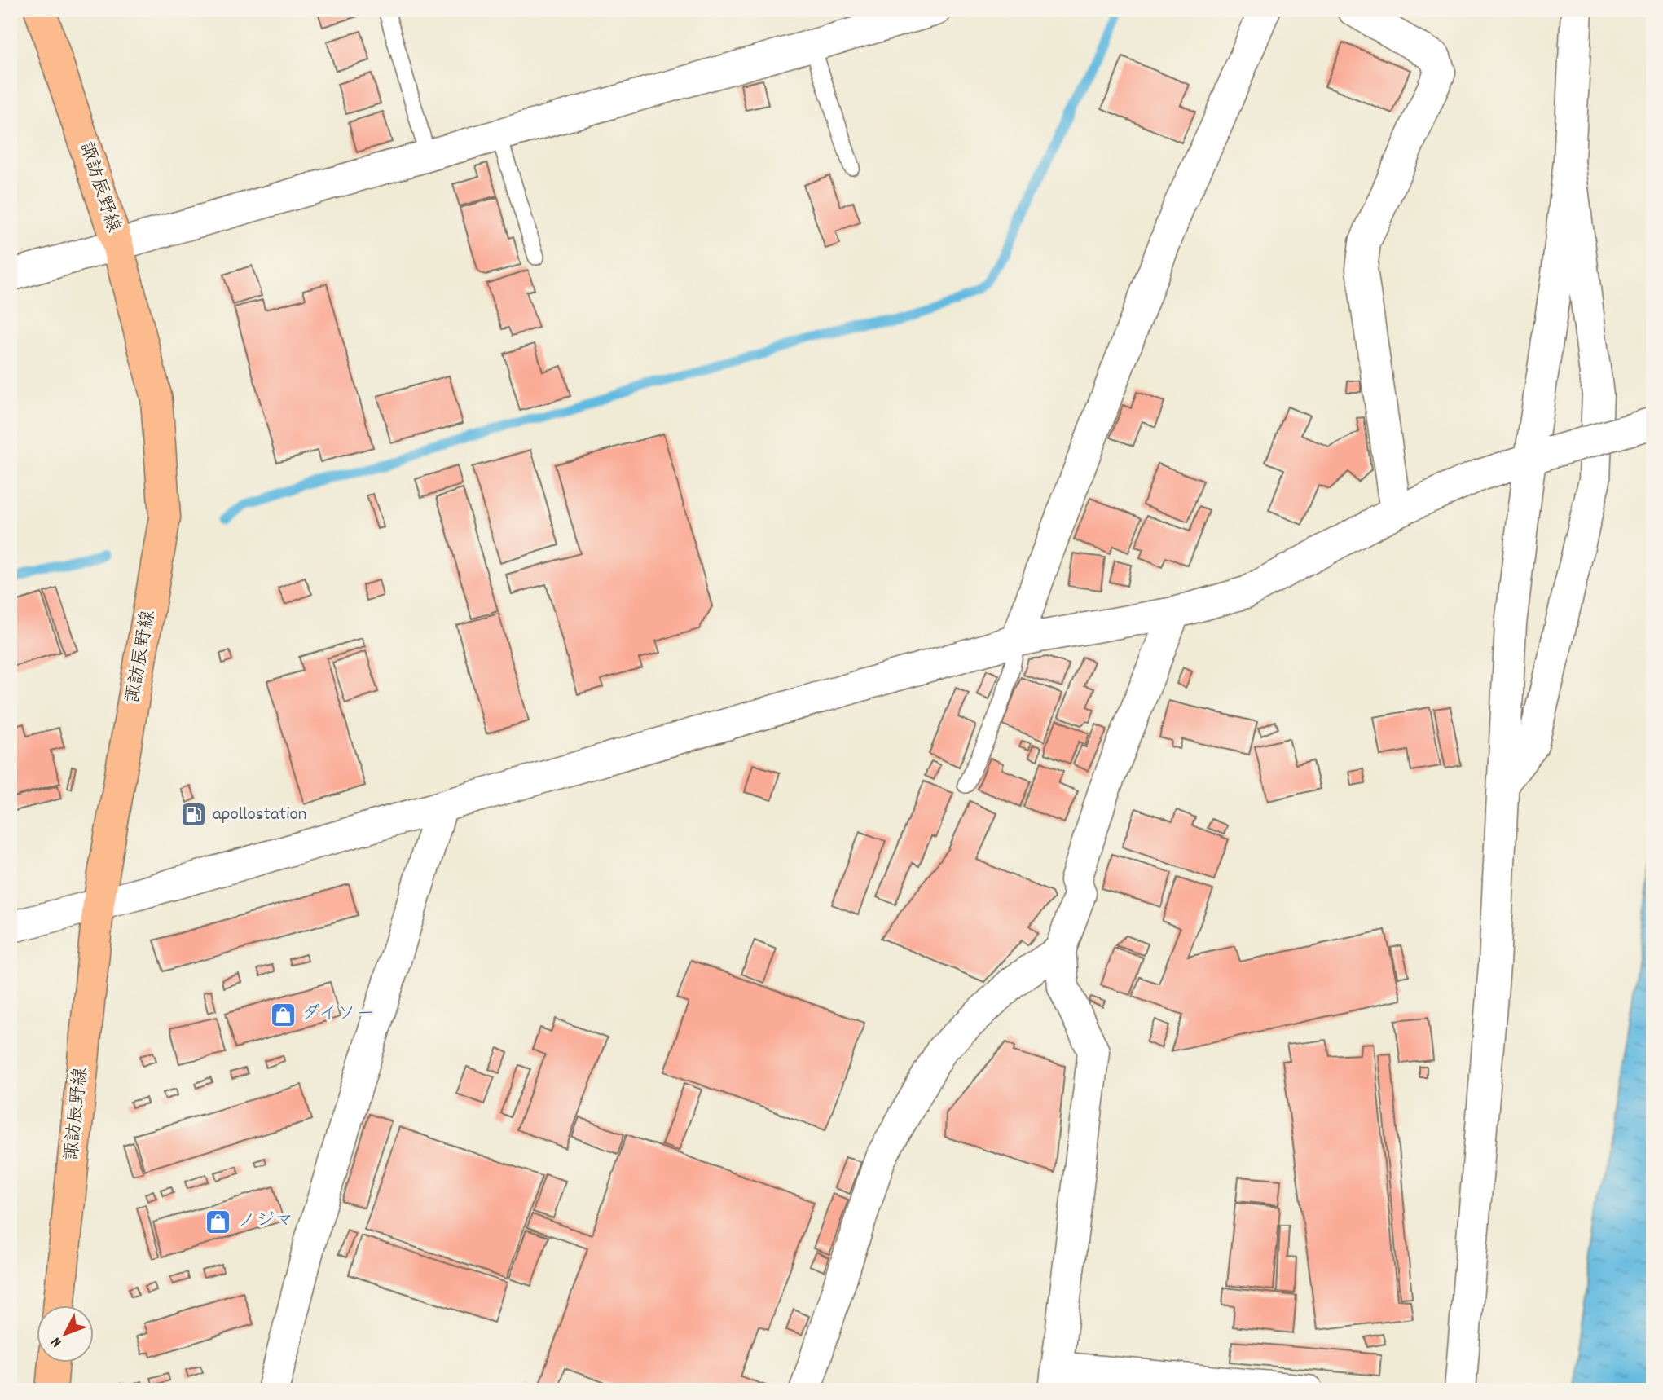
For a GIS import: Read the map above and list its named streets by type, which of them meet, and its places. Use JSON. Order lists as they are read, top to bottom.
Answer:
{
  "streets": {
    "main road": ["諏訪辰野線"]
  },
  "places": {
    "fuel station": ["apollostation"],
    "shop": ["ダイソー", "ノジマ"]
  },
  "north": "bottom left"
}
